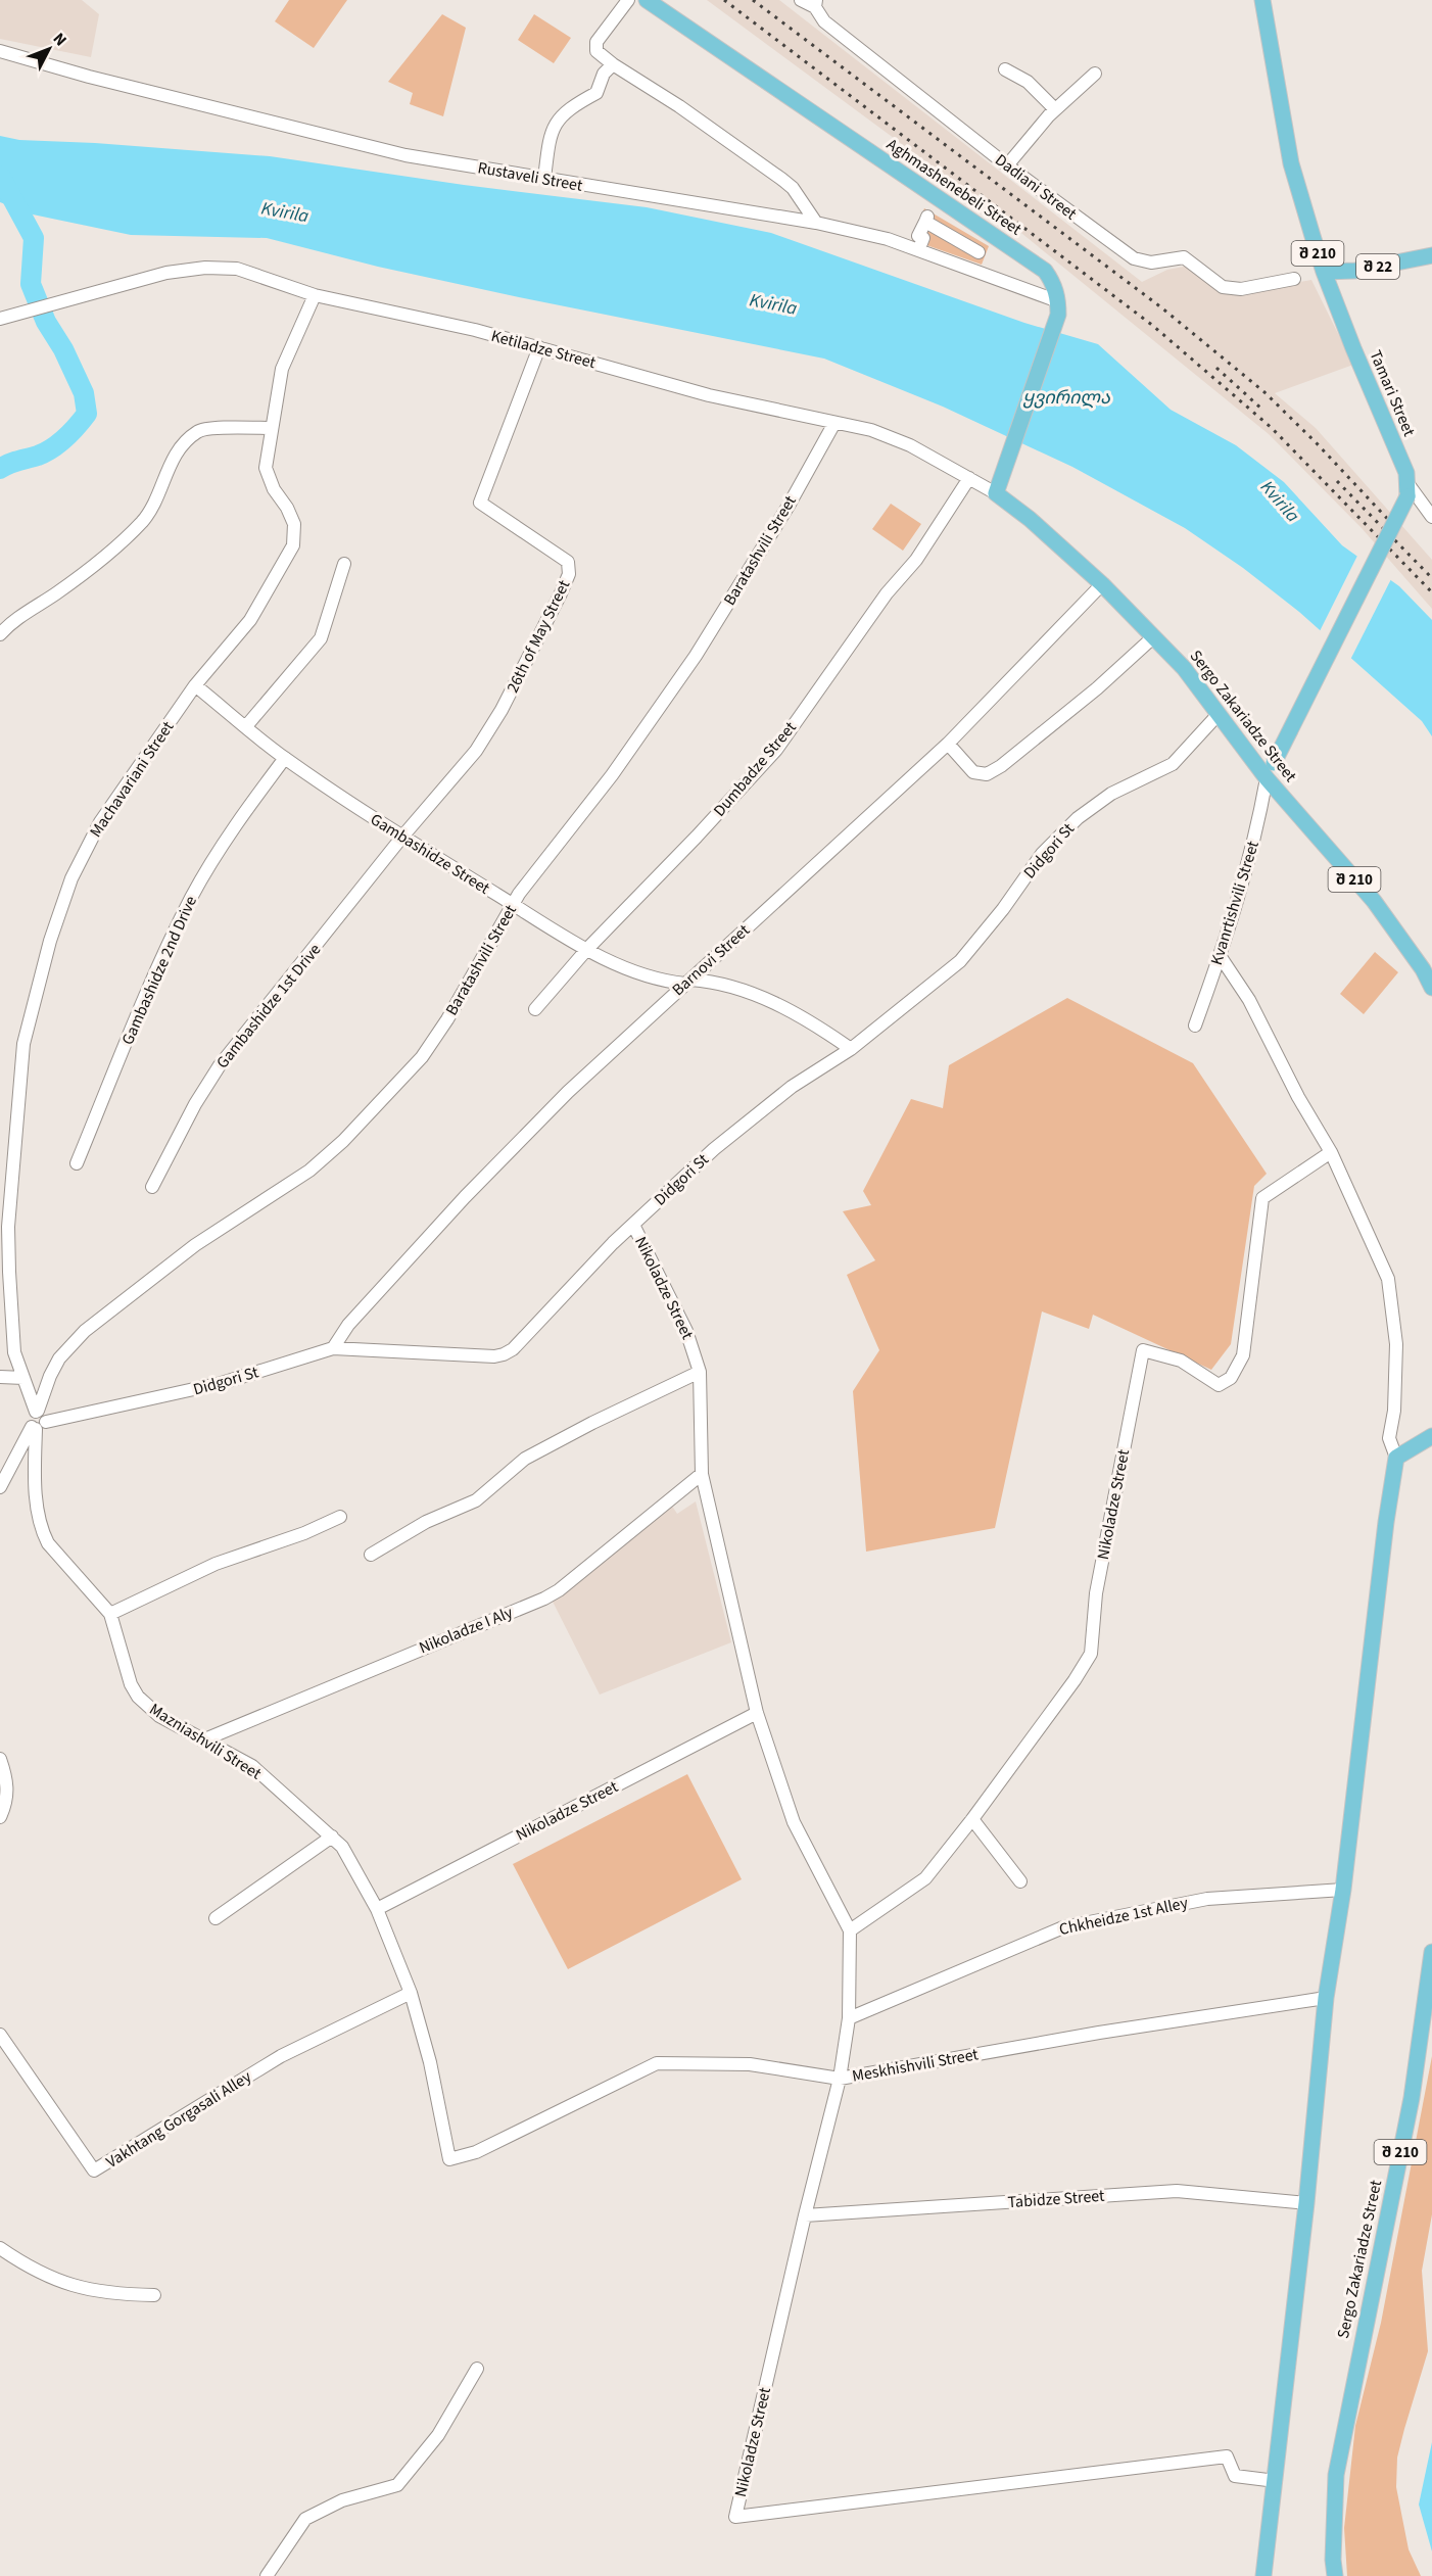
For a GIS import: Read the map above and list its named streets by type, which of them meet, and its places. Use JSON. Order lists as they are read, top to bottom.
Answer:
{
  "streets": {
    "main road": [
      "Aghmashenebeli Street",
      "შ 210",
      "შ 22",
      "Tamari Street",
      "Sergo Zakariadze Street"
    ],
    "street": [
      "Rustaveli Street",
      "Dadiani Street",
      "Ketiladze Street",
      "Baratashvili Street",
      "26th of May Street",
      "Dumbadze Street",
      "Machavariani Street",
      "Didgori St",
      "Gambashidze Street",
      "Kvanrtishvili Street",
      "Barnovi Street",
      "Gambashidze 2nd Drive",
      "Gambashidze 1st Drive",
      "Nikoladze Street",
      "Nikoladze I Aly",
      "Mazniashvili Street",
      "Chkheidze 1st Alley",
      "Meskhishvili Street",
      "Vakhtang Gorgasali Alley",
      "Tabidze Street"
    ]
  },
  "crossings": [
    ["Rustaveli Street", "Aghmashenebeli Street"],
    ["შ 22", "Tamari Street"],
    ["Ketiladze Street", "Baratashvili Street"],
    ["Ketiladze Street", "26th of May Street"],
    ["Ketiladze Street", "Sergo Zakariadze Street"],
    ["Ketiladze Street", "Dumbadze Street"],
    ["Ketiladze Street", "Machavariani Street"],
    ["Baratashvili Street", "Machavariani Street"],
    ["Baratashvili Street", "Didgori St"],
    ["Baratashvili Street", "Gambashidze Street"],
    ["Baratashvili Street", "Mazniashvili Street"],
    ["26th of May Street", "Gambashidze Street"],
    ["26th of May Street", "Gambashidze 1st Drive"],
    ["Sergo Zakariadze Street", "Didgori St"],
    ["Sergo Zakariadze Street", "Kvanrtishvili Street"],
    ["Sergo Zakariadze Street", "Barnovi Street"],
    ["Dumbadze Street", "Gambashidze Street"],
    ["Machavariani Street", "Gambashidze Street"],
    ["Didgori St", "Gambashidze Street"],
    ["Didgori St", "Barnovi Street"],
    ["Didgori St", "Nikoladze Street"],
    ["Didgori St", "Mazniashvili Street"],
    ["Gambashidze Street", "Barnovi Street"],
    ["Gambashidze Street", "Gambashidze 2nd Drive"],
    ["Gambashidze Street", "Gambashidze 1st Drive"],
    ["Nikoladze Street", "Nikoladze I Aly"],
    ["Nikoladze Street", "Mazniashvili Street"],
    ["Nikoladze Street", "Chkheidze 1st Alley"],
    ["Nikoladze Street", "Meskhishvili Street"],
    ["Nikoladze Street", "Tabidze Street"],
    ["Nikoladze I Aly", "Mazniashvili Street"],
    ["Mazniashvili Street", "Meskhishvili Street"],
    ["Mazniashvili Street", "Vakhtang Gorgasali Alley"]
  ],
  "water": ["Kvirila", "ყვირილა"],
  "north": "top right"
}
